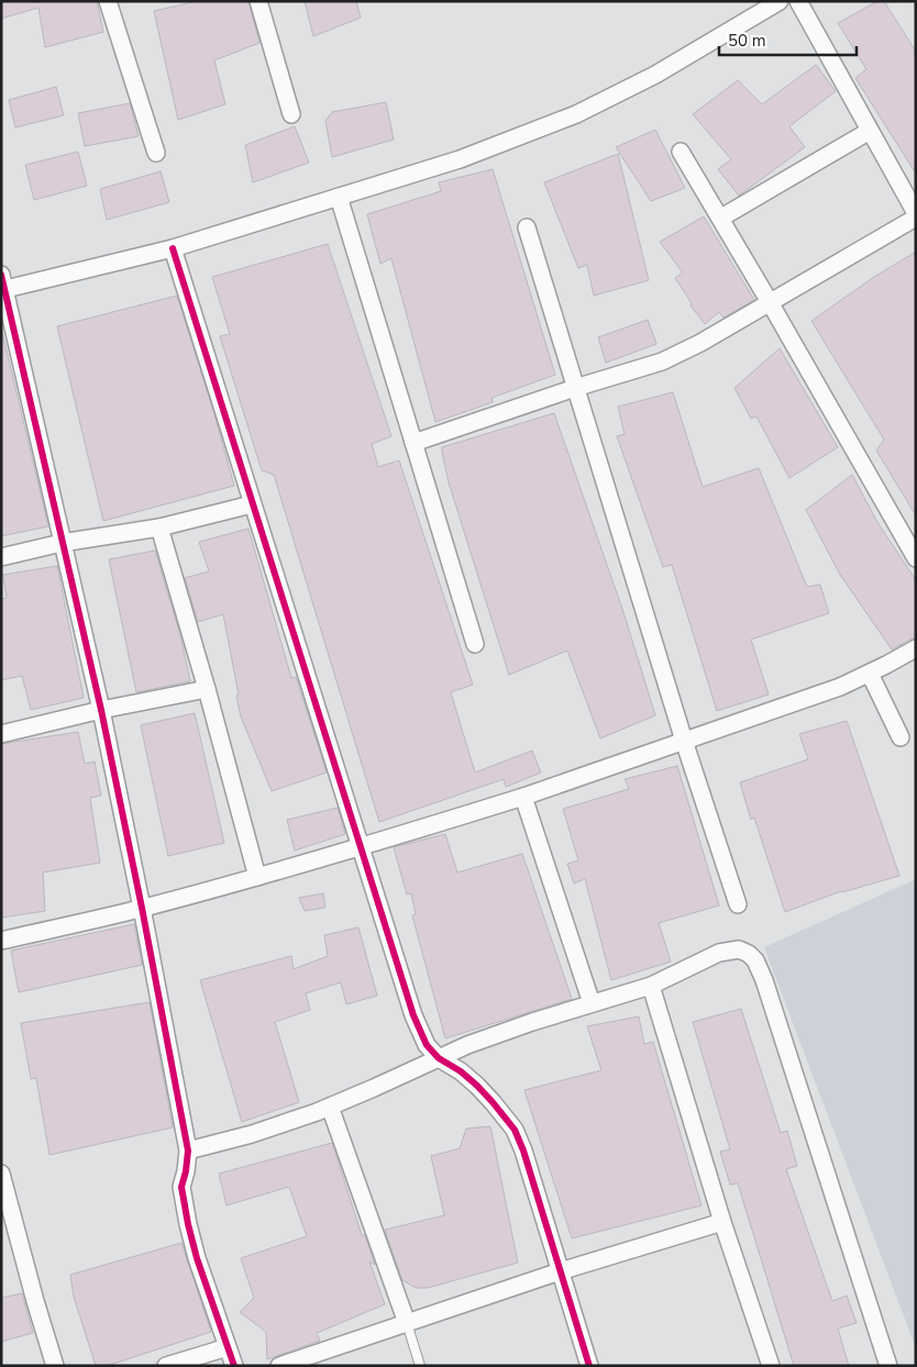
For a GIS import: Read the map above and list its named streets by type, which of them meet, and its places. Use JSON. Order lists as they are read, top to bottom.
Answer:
{
  "scale_bar": "50 m"
}
